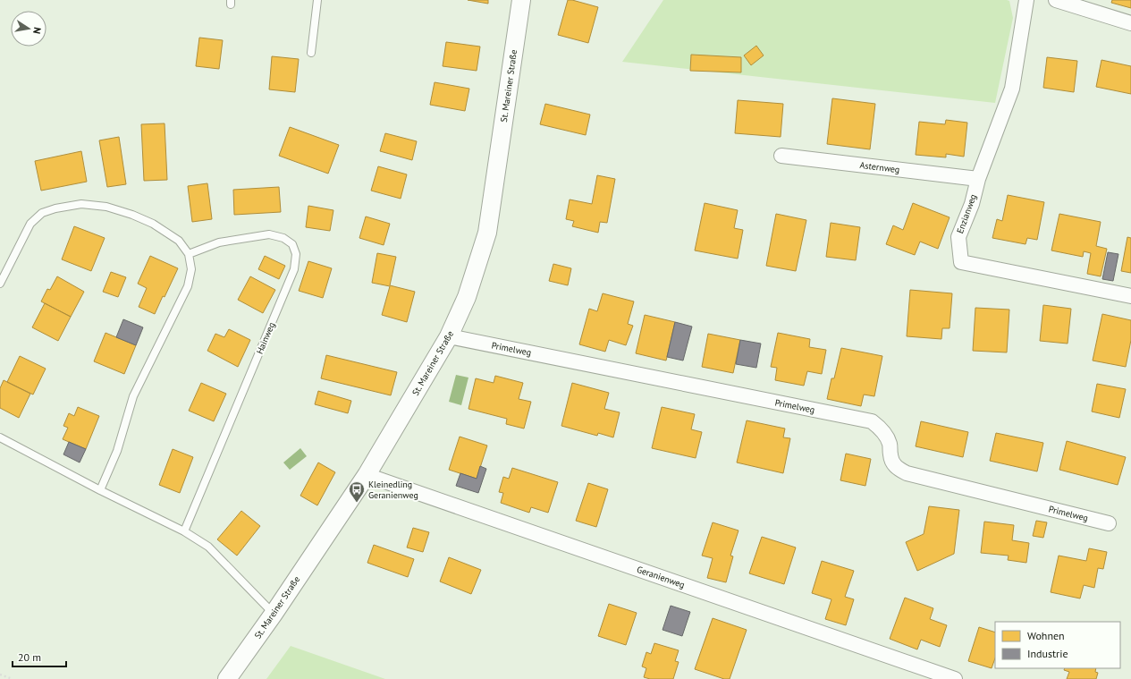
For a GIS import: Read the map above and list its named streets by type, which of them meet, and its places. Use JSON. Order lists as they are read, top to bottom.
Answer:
{
  "streets": {
    "street": [
      "St. Mareiner Straße",
      "Asternweg",
      "Enzianweg",
      "Primelweg",
      "Geranienweg"
    ],
    "lane": ["Hainweg"]
  },
  "crossings": [
    ["St. Mareiner Straße", "Primelweg"],
    ["St. Mareiner Straße", "Geranienweg"],
    ["Asternweg", "Enzianweg"]
  ],
  "places": {
    "bus stop": ["Kleinedling Geranienweg"]
  },
  "legend": ["Wohnen", "Industrie"],
  "scale_bar": "20 m",
  "north": "right"
}
